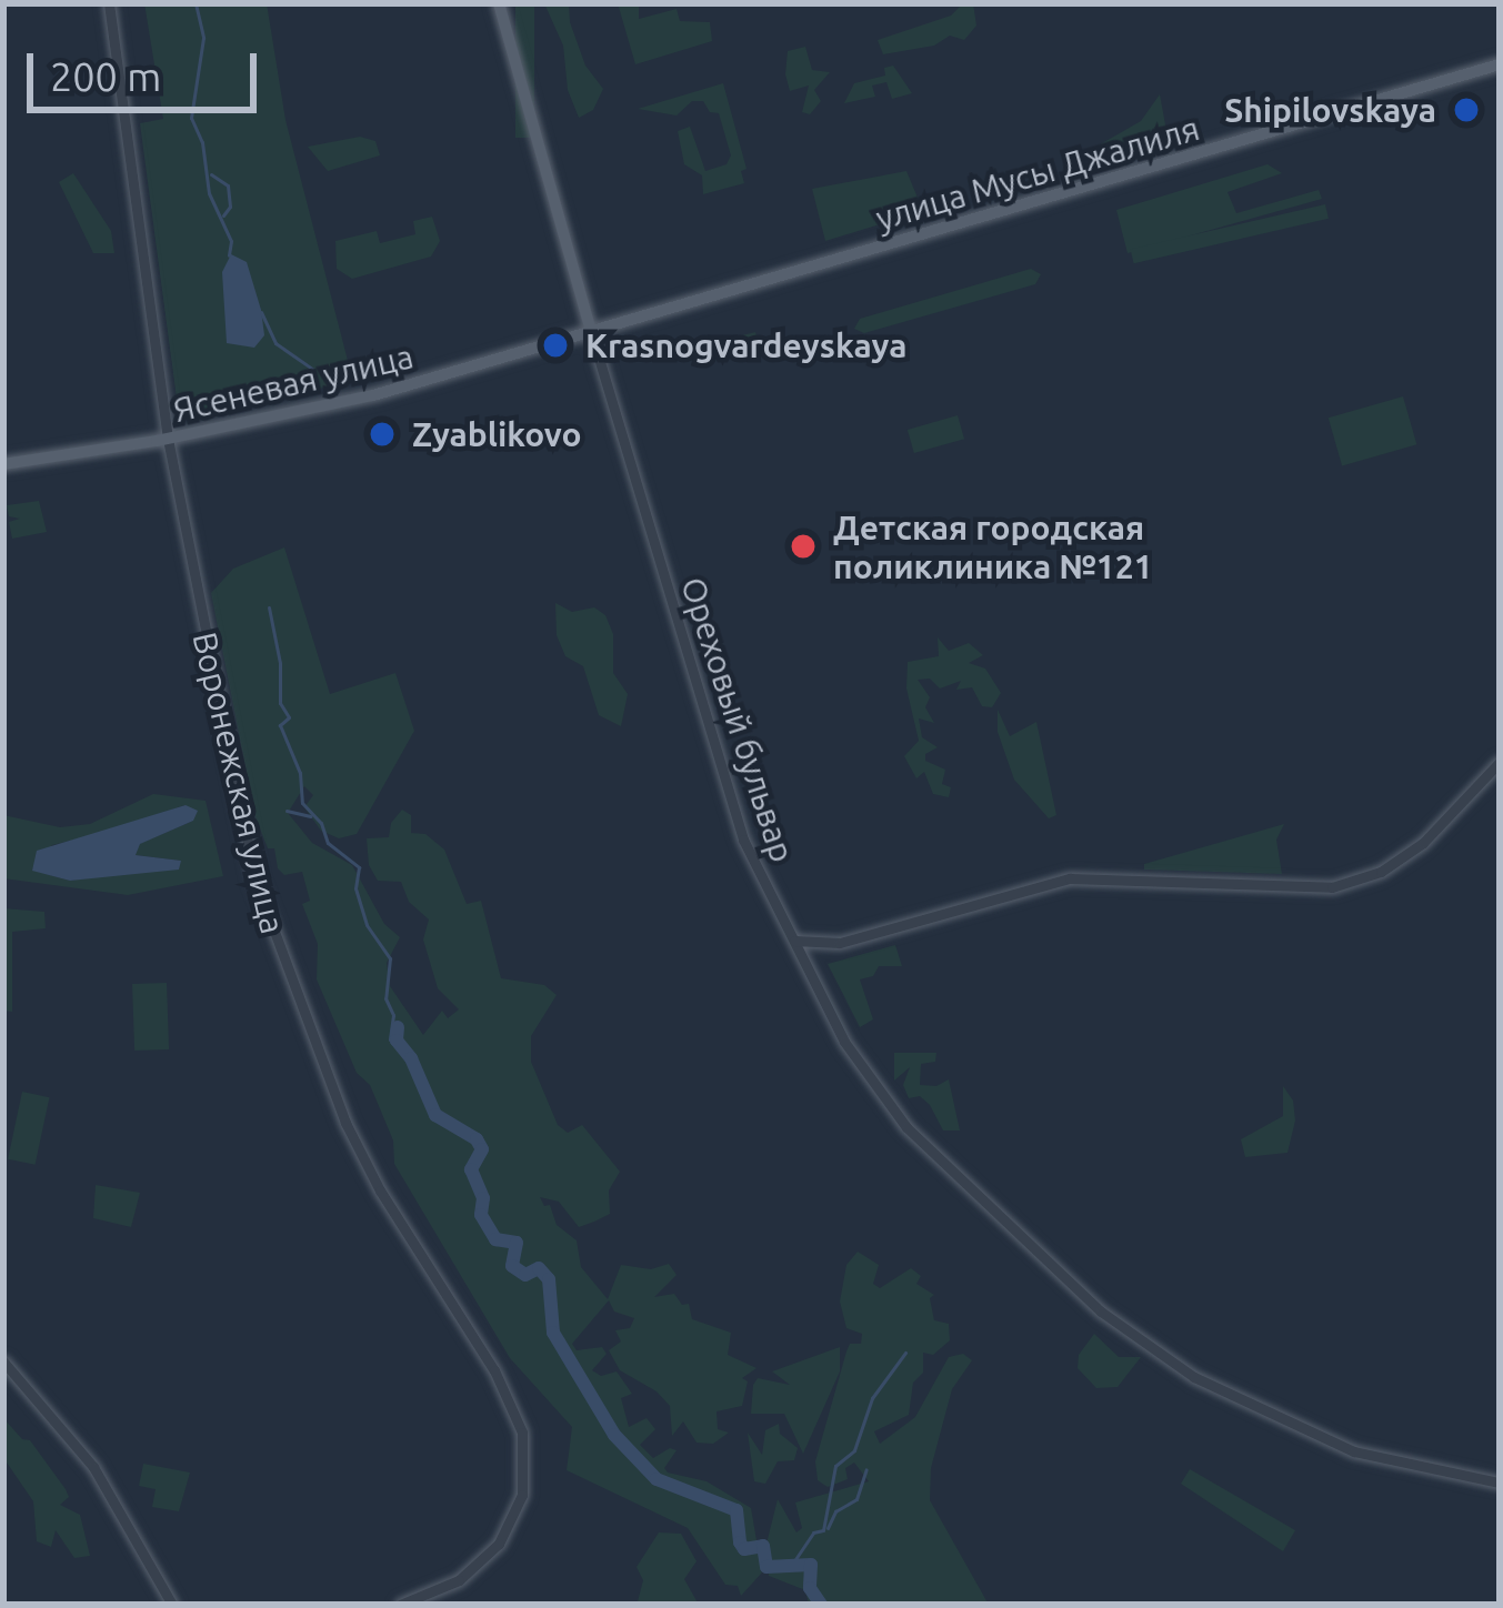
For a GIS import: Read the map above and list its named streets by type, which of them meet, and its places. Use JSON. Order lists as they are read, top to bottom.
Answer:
{
  "streets": {
    "main road": ["улица Мусы Джалиля", "Ясеневая улица", "Ореховый бульвар"],
    "street": ["Воронежская улица"]
  },
  "crossings": [
    ["улица Мусы Джалиля", "Ясеневая улица"],
    ["улица Мусы Джалиля", "Ореховый бульвар"],
    ["Ясеневая улица", "Ореховый бульвар"],
    ["Ясеневая улица", "Воронежская улица"]
  ],
  "places": [
    "Shipilovskaya",
    "Krasnogvardeyskaya",
    "Zyablikovo",
    "Детская городская поликлиника №121"
  ],
  "scale_bar": "200 m"
}
